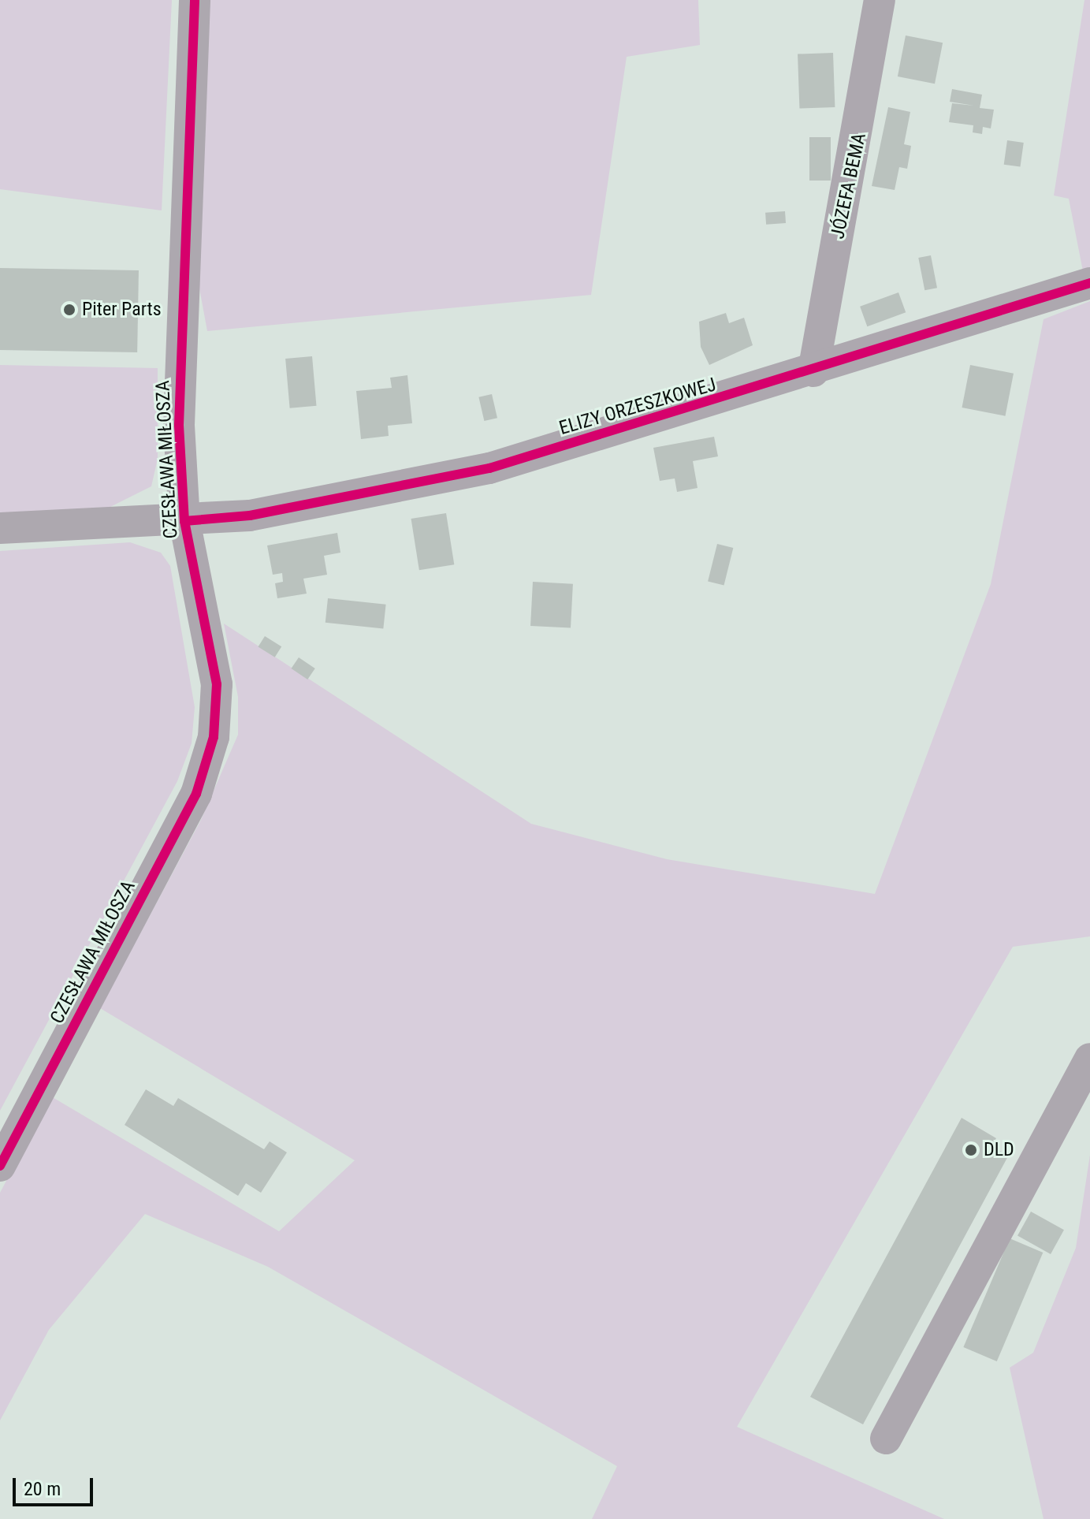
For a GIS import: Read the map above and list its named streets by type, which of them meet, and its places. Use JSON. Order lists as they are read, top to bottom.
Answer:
{
  "streets": {
    "street": ["JÓZEFA BEMA", "ELIZY ORZESZKOWEJ", "CZESŁAWA MIŁOSZA"]
  },
  "crossings": [
    ["JÓZEFA BEMA", "ELIZY ORZESZKOWEJ"],
    ["ELIZY ORZESZKOWEJ", "CZESŁAWA MIŁOSZA"]
  ],
  "places": ["Piter Parts", "DLD"],
  "scale_bar": "20 m"
}
